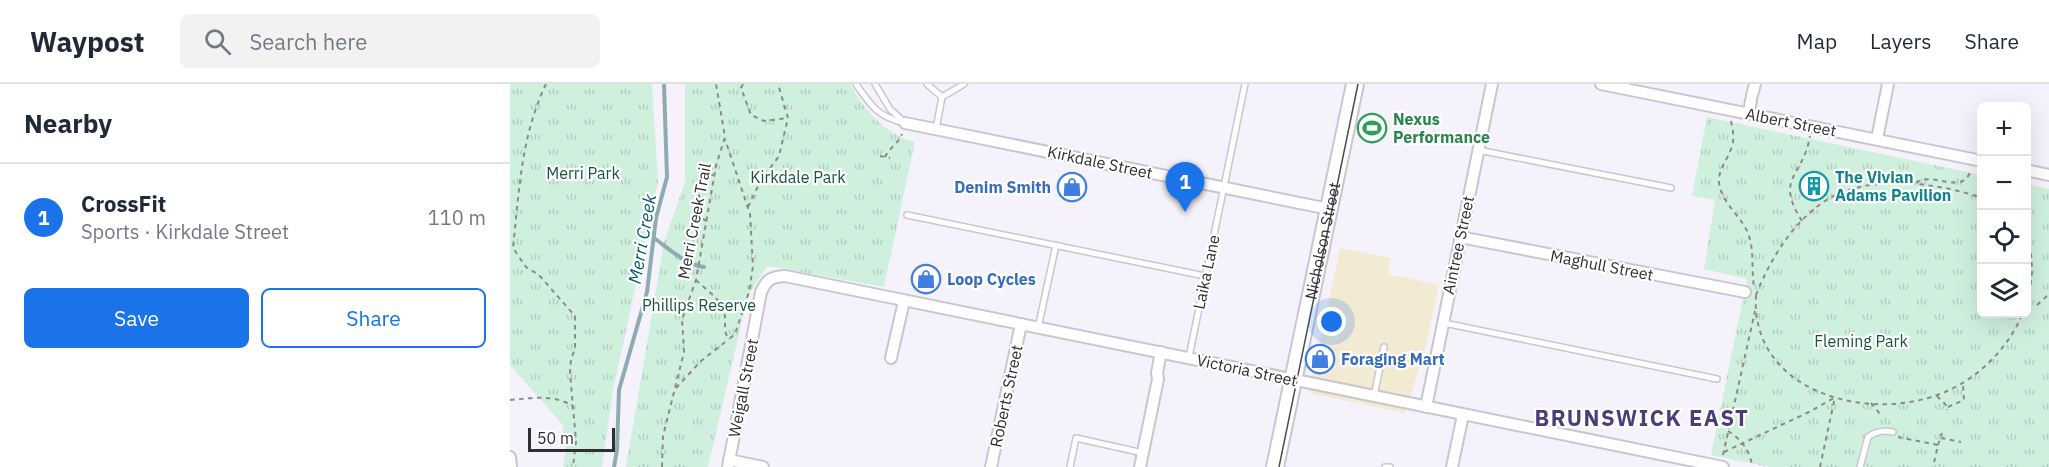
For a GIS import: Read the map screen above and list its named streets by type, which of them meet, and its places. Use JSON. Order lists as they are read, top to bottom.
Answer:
{
  "streets": {
    "main road": ["Nicholson Street"],
    "street": [
      "Albert Street",
      "Kirkdale Street",
      "Aintree Street",
      "Maghull Street",
      "Victoria Street",
      "Weigall Street",
      "Roberts Street"
    ],
    "lane": ["Laika Lane"],
    "path": ["Merri Creek Trail"]
  },
  "crossings": [
    ["Kirkdale Street", "Nicholson Street"],
    ["Kirkdale Street", "Laika Lane"],
    ["Nicholson Street", "Victoria Street"],
    ["Aintree Street", "Maghull Street"],
    ["Aintree Street", "Victoria Street"],
    ["Laika Lane", "Victoria Street"],
    ["Victoria Street", "Weigall Street"],
    ["Victoria Street", "Roberts Street"]
  ],
  "districts": ["BRUNSWICK EAST"],
  "water": ["Merri Creek"],
  "parks": [
    "Merri Park",
    "Kirkdale Park",
    "Phillips Reserve",
    "Fleming Park"
  ],
  "places": {
    "sports": ["Nexus Performance"],
    "building": ["The Vivian Adams Pavilion"],
    "shop": ["Denim Smith", "Loop Cycles", "Foraging Mart"]
  },
  "scale_bar": "50 m",
  "page": {
    "header": "Waypost",
    "search": "Search here",
    "nav": ["Map", "Layers", "Share"],
    "heading": "Nearby",
    "map_buttons": ["+", "−"],
    "list": [
      {
        "mark": "1",
        "name": "CrossFit",
        "note": "Sports · Kirkdale Street",
        "value": "110 m"
      }
    ],
    "pins": "1",
    "buttons": ["Save", "Share"],
    "scale": "50 m"
  }
}
